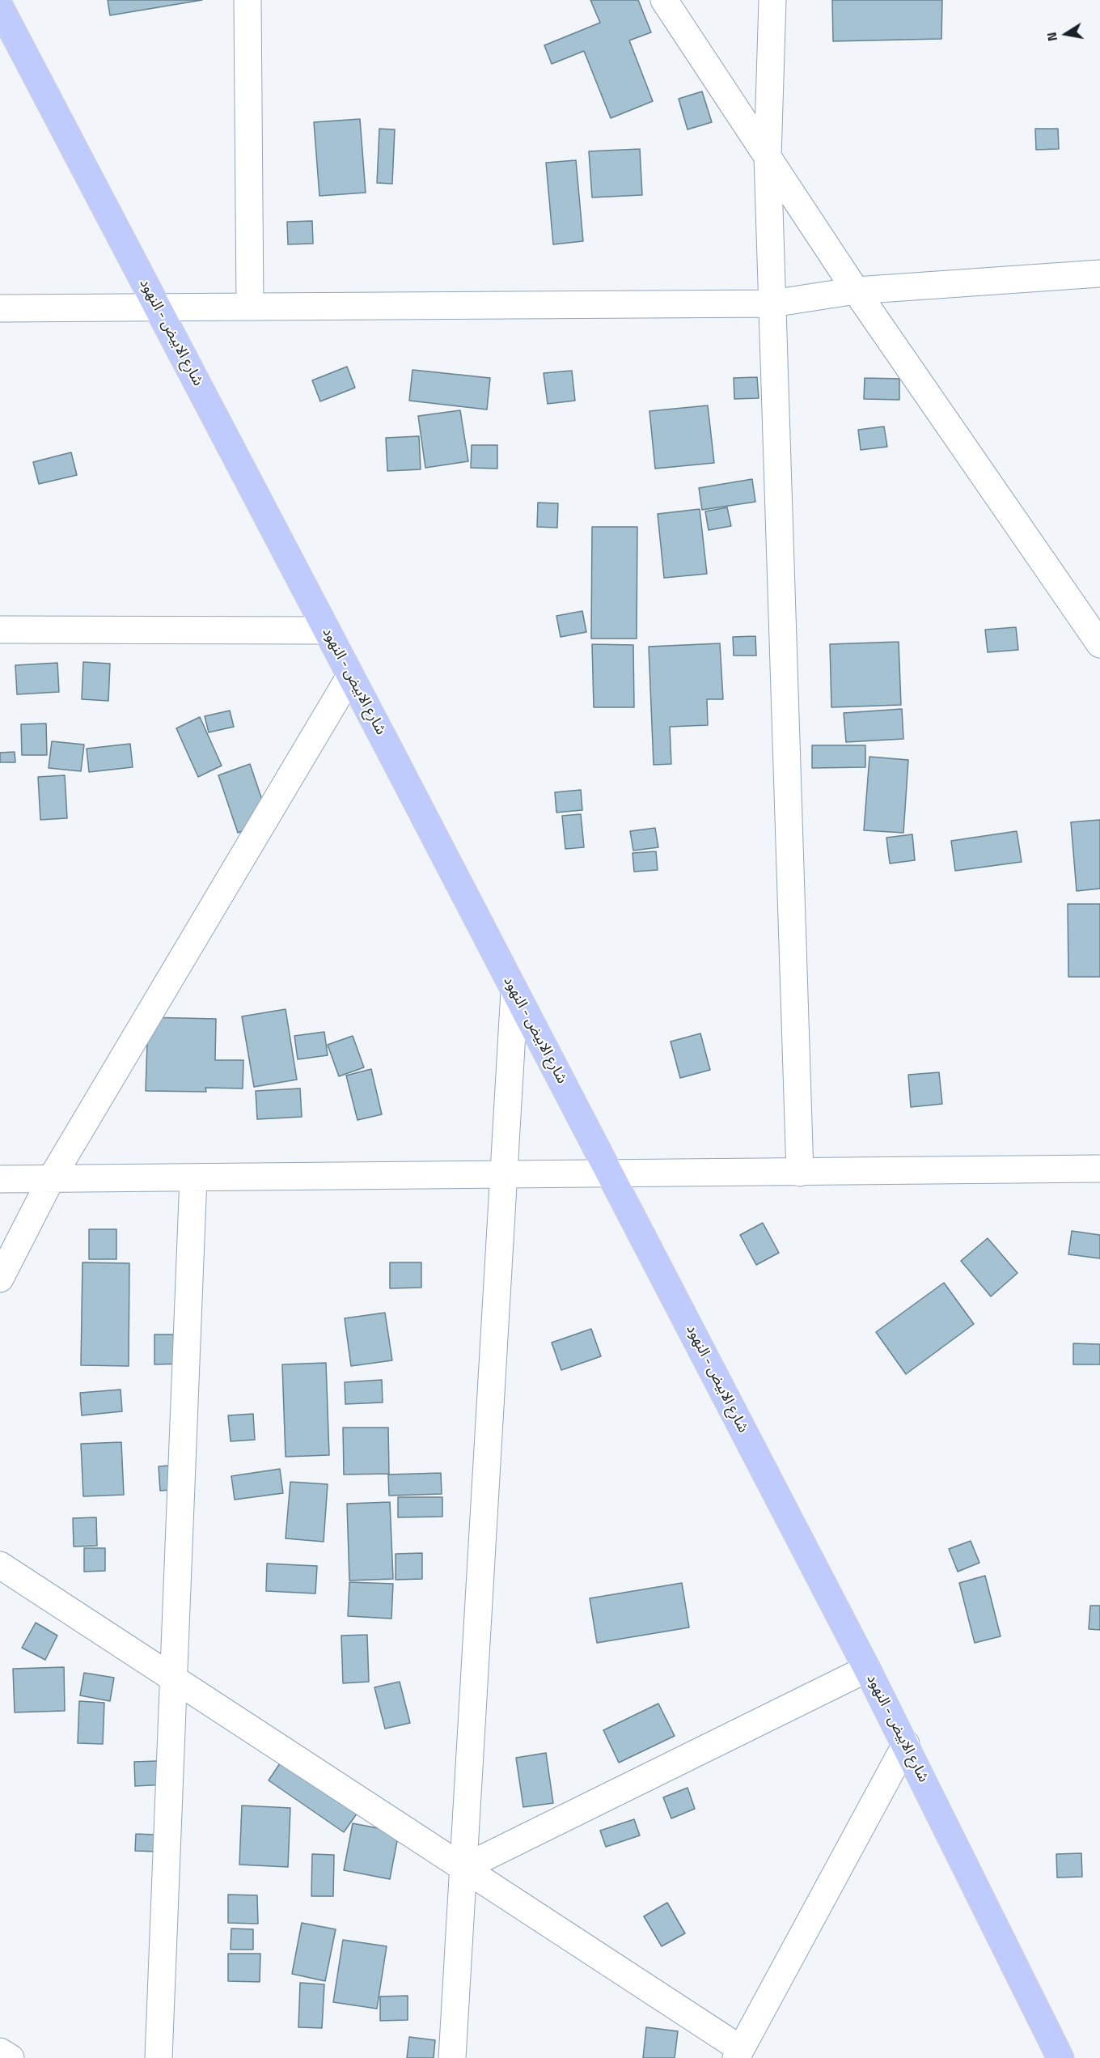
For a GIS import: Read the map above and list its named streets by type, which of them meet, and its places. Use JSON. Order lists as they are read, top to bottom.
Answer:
{
  "streets": {
    "highway": ["شارع الابيض - النهود"]
  },
  "north": "left"
}
